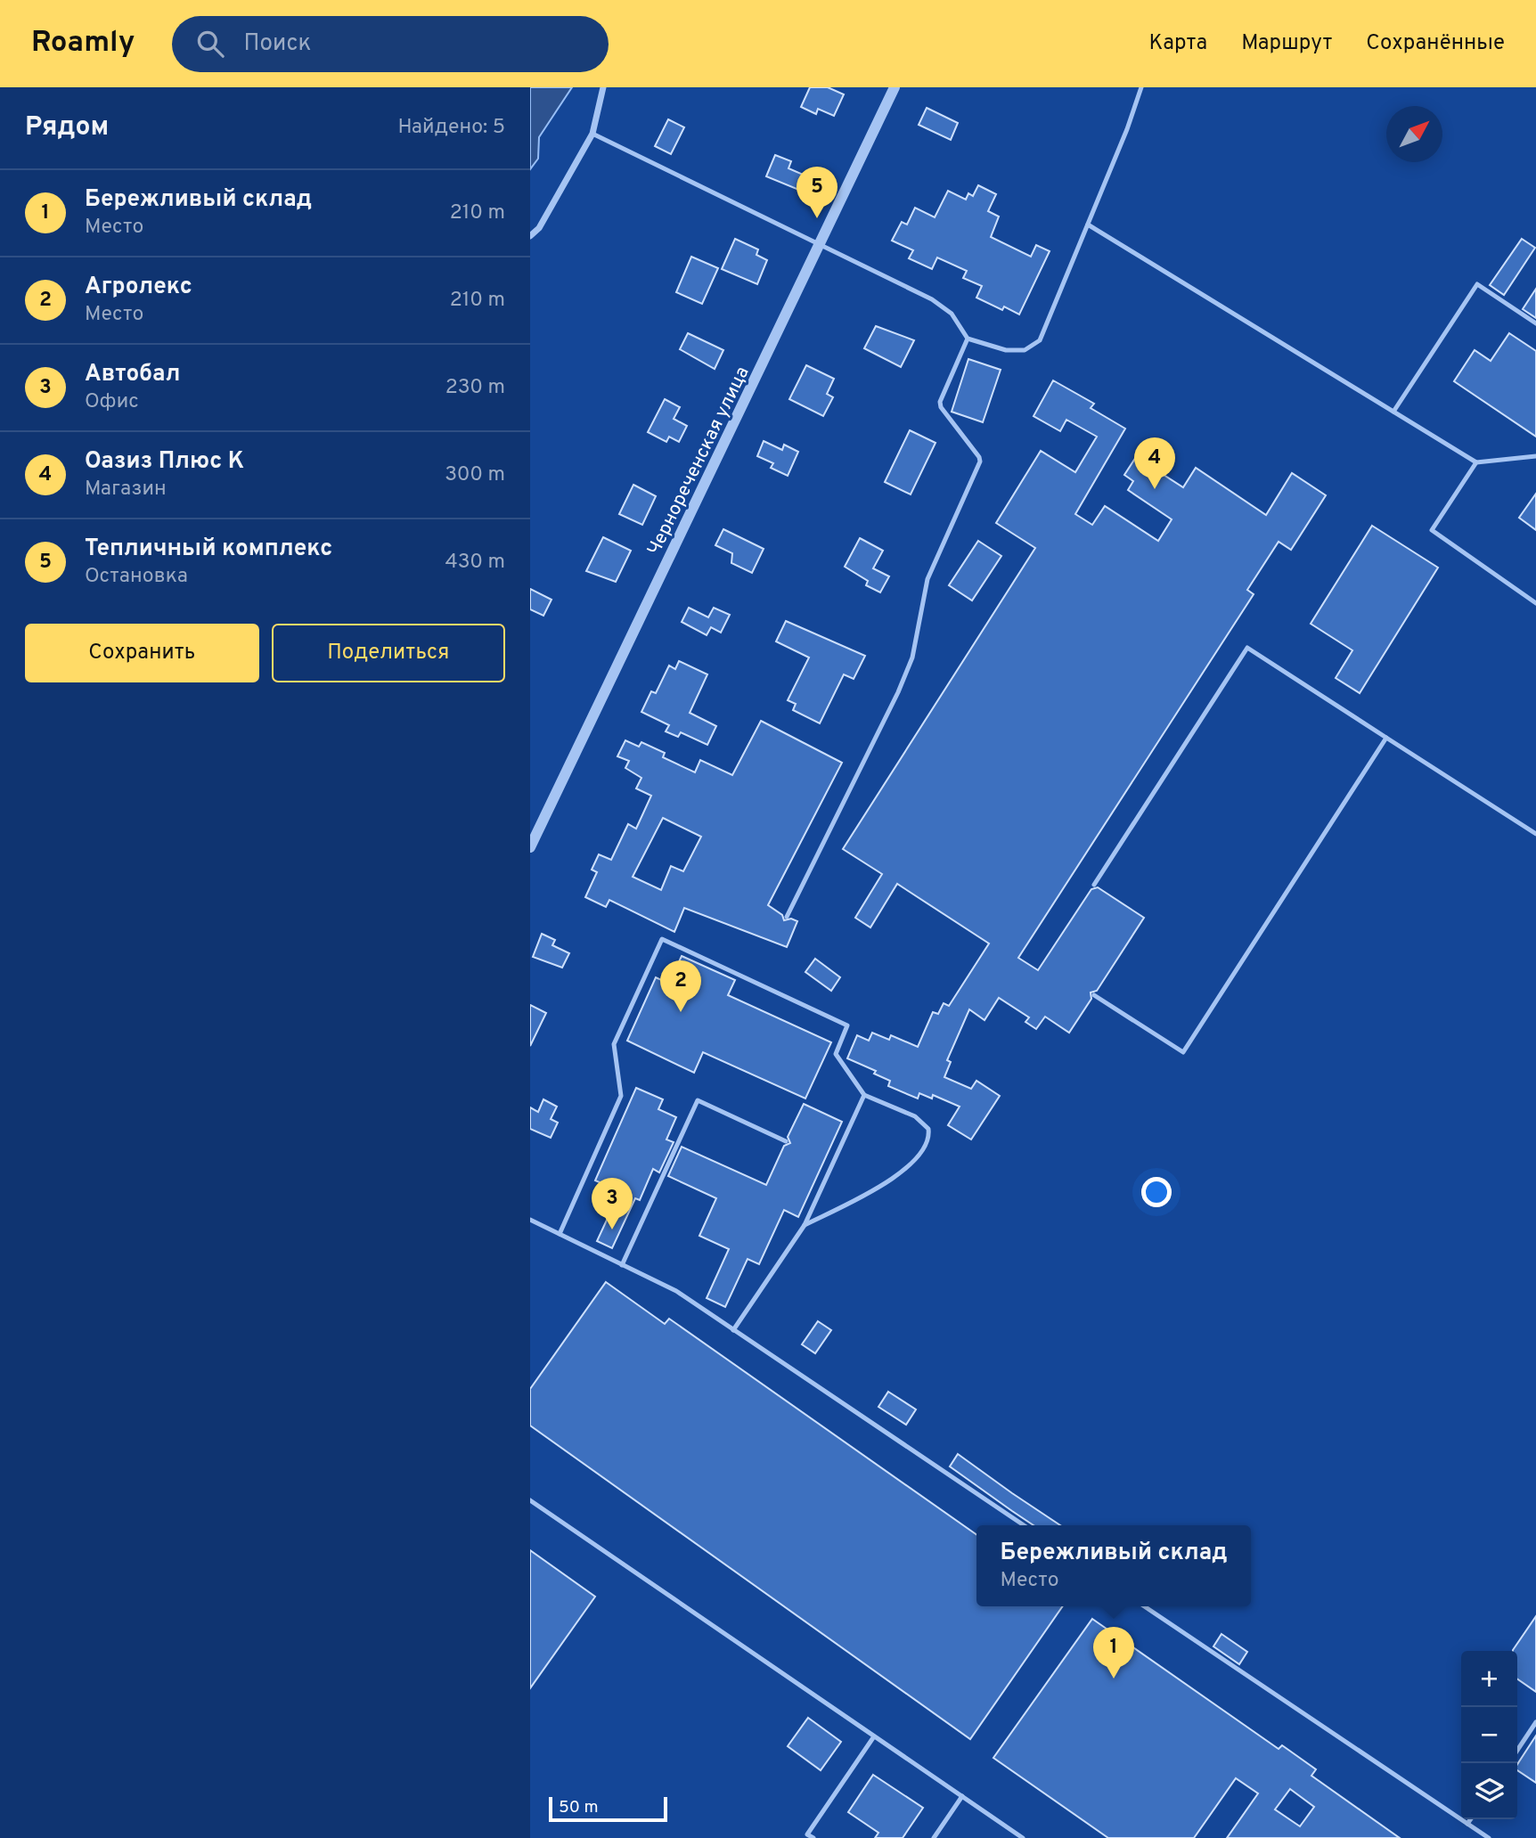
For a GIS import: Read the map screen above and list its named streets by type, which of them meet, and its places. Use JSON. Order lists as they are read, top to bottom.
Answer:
{
  "streets": {
    "street": ["Чернореченская улица"]
  },
  "scale_bar": "50 m",
  "north": "top right",
  "page": {
    "header": "Roamly",
    "search": "Поиск",
    "nav": ["Карта", "Маршрут", "Сохранённые"],
    "heading": ["Рядом", "Найдено: 5"],
    "pins": [
      "5",
      "4",
      "2",
      "3",
      "1"
    ],
    "list": [
      {
        "mark": "1",
        "name": "Бережливый склад",
        "note": "Место",
        "value": "210 m"
      },
      {
        "mark": "2",
        "name": "Агролекс",
        "note": "Место",
        "value": "210 m"
      },
      {
        "mark": "3",
        "name": "Автобал",
        "note": "Офис",
        "value": "230 m"
      },
      {
        "mark": "4",
        "name": "Оазиз Плюс К",
        "note": "Магазин",
        "value": "300 m"
      },
      {
        "mark": "5",
        "name": "Тепличный комплекс",
        "note": "Остановка",
        "value": "430 m"
      }
    ],
    "buttons": ["Сохранить", "Поделиться"],
    "popup": ["Бережливый склад", "Место"],
    "map_buttons": ["+", "−"],
    "scale": "50 m"
  }
}
